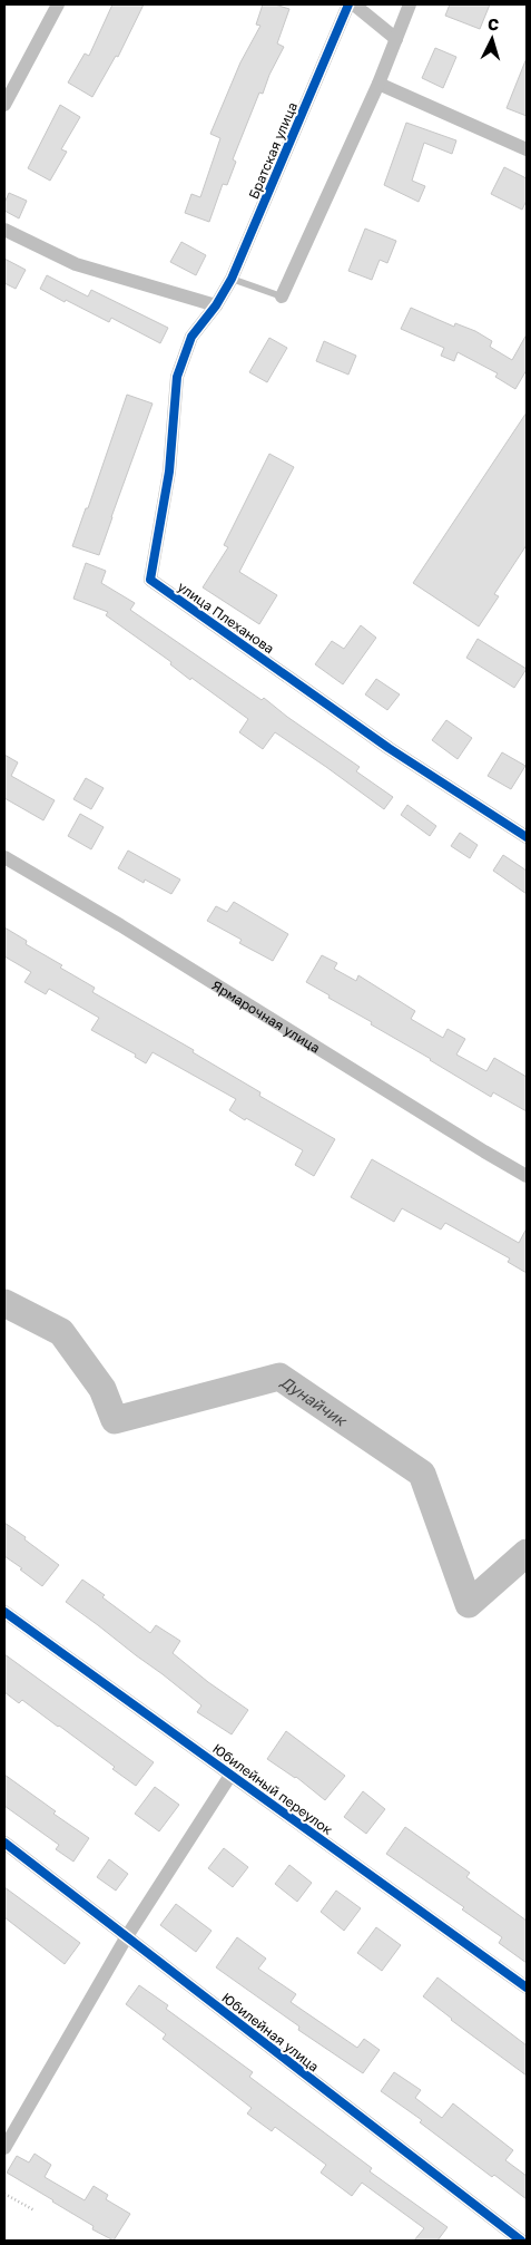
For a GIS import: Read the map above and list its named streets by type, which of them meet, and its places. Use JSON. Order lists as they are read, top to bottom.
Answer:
{
  "streets": {
    "street": [
      "Братская улица",
      "улица Плеханова",
      "Ярмарочная улица",
      "Юбилейный переулок",
      "Юбилейная улица"
    ]
  },
  "crossings": [
    ["Братская улица", "улица Плеханова"]
  ],
  "water": ["Дунайчик"],
  "north": "top"
}
